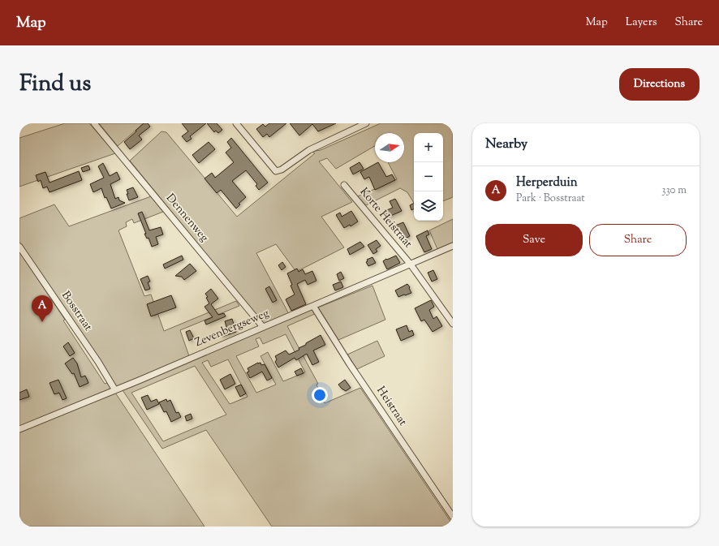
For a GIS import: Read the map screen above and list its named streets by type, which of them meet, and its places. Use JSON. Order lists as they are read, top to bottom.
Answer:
{
  "streets": {
    "street": [
      "Dennenweg",
      "Korte Heistraat",
      "Bosstraat",
      "Zevenbergseweg",
      "Heistraat"
    ]
  },
  "crossings": [
    ["Dennenweg", "Zevenbergseweg"],
    ["Korte Heistraat", "Zevenbergseweg"],
    ["Bosstraat", "Zevenbergseweg"],
    ["Zevenbergseweg", "Heistraat"]
  ],
  "north": "right",
  "page": {
    "header": "Map",
    "nav": ["Map", "Layers", "Share"],
    "title": "Find us",
    "buttons": [
      "Directions",
      ["Save", "Share"]
    ],
    "heading": "Nearby",
    "map_buttons": ["+", "−"],
    "list": [
      {
        "mark": "A",
        "name": "Herperduin",
        "note": "Park · Bosstraat",
        "value": "330 m"
      }
    ],
    "pins": "A"
  }
}
